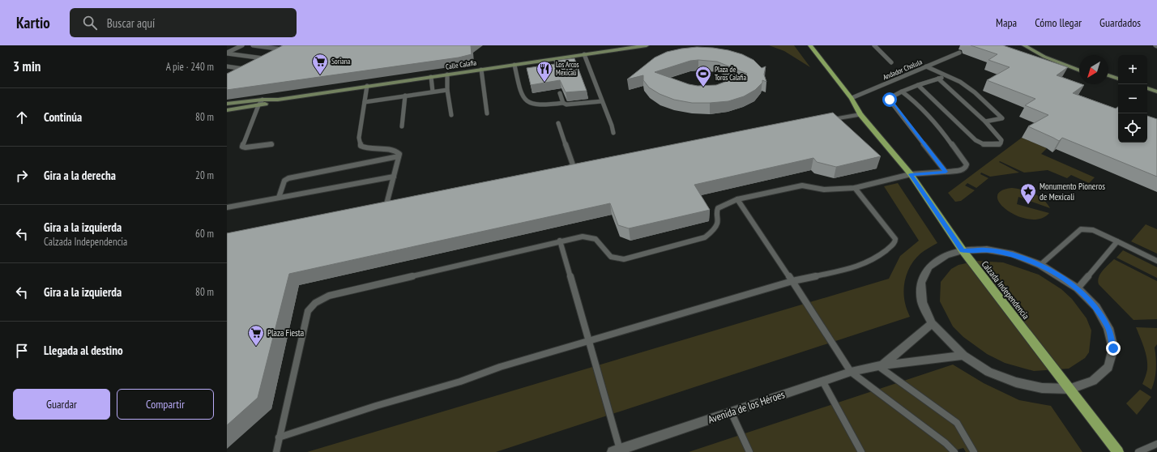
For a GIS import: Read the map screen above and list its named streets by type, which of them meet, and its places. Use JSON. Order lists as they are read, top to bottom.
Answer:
{
  "streets": {
    "main road": ["Calzada Independencia"],
    "street": ["Calle Calafia", "Avenida de los Héroes"],
    "lane": ["Andador Cholula"]
  },
  "crossings": [
    ["Andador Cholula", "Calzada Independencia"]
  ],
  "places": {
    "supermarket": ["Soriana", "Plaza Fiesta"],
    "restaurant": ["Los Arcos Mexicali"],
    "sports": ["Plaza de Toros Calafia"],
    "place": ["Monumento Pioneros de Mexicali"]
  },
  "north": "bottom left",
  "page": {
    "header": "Kartio",
    "search": "Buscar aquí",
    "nav": ["Mapa", "Cómo llegar", "Guardados"],
    "heading": ["3 min", "A pie · 240 m"],
    "map_buttons": ["+", "−"],
    "list": [
      ["Continúa", "80 m"],
      ["Gira a la derecha", "20 m"],
      ["Gira a la izquierda", "Calzada Independencia", "60 m"],
      ["Gira a la izquierda", "80 m"],
      "Llegada al destino"
    ],
    "buttons": ["Guardar", "Compartir"]
  }
}
